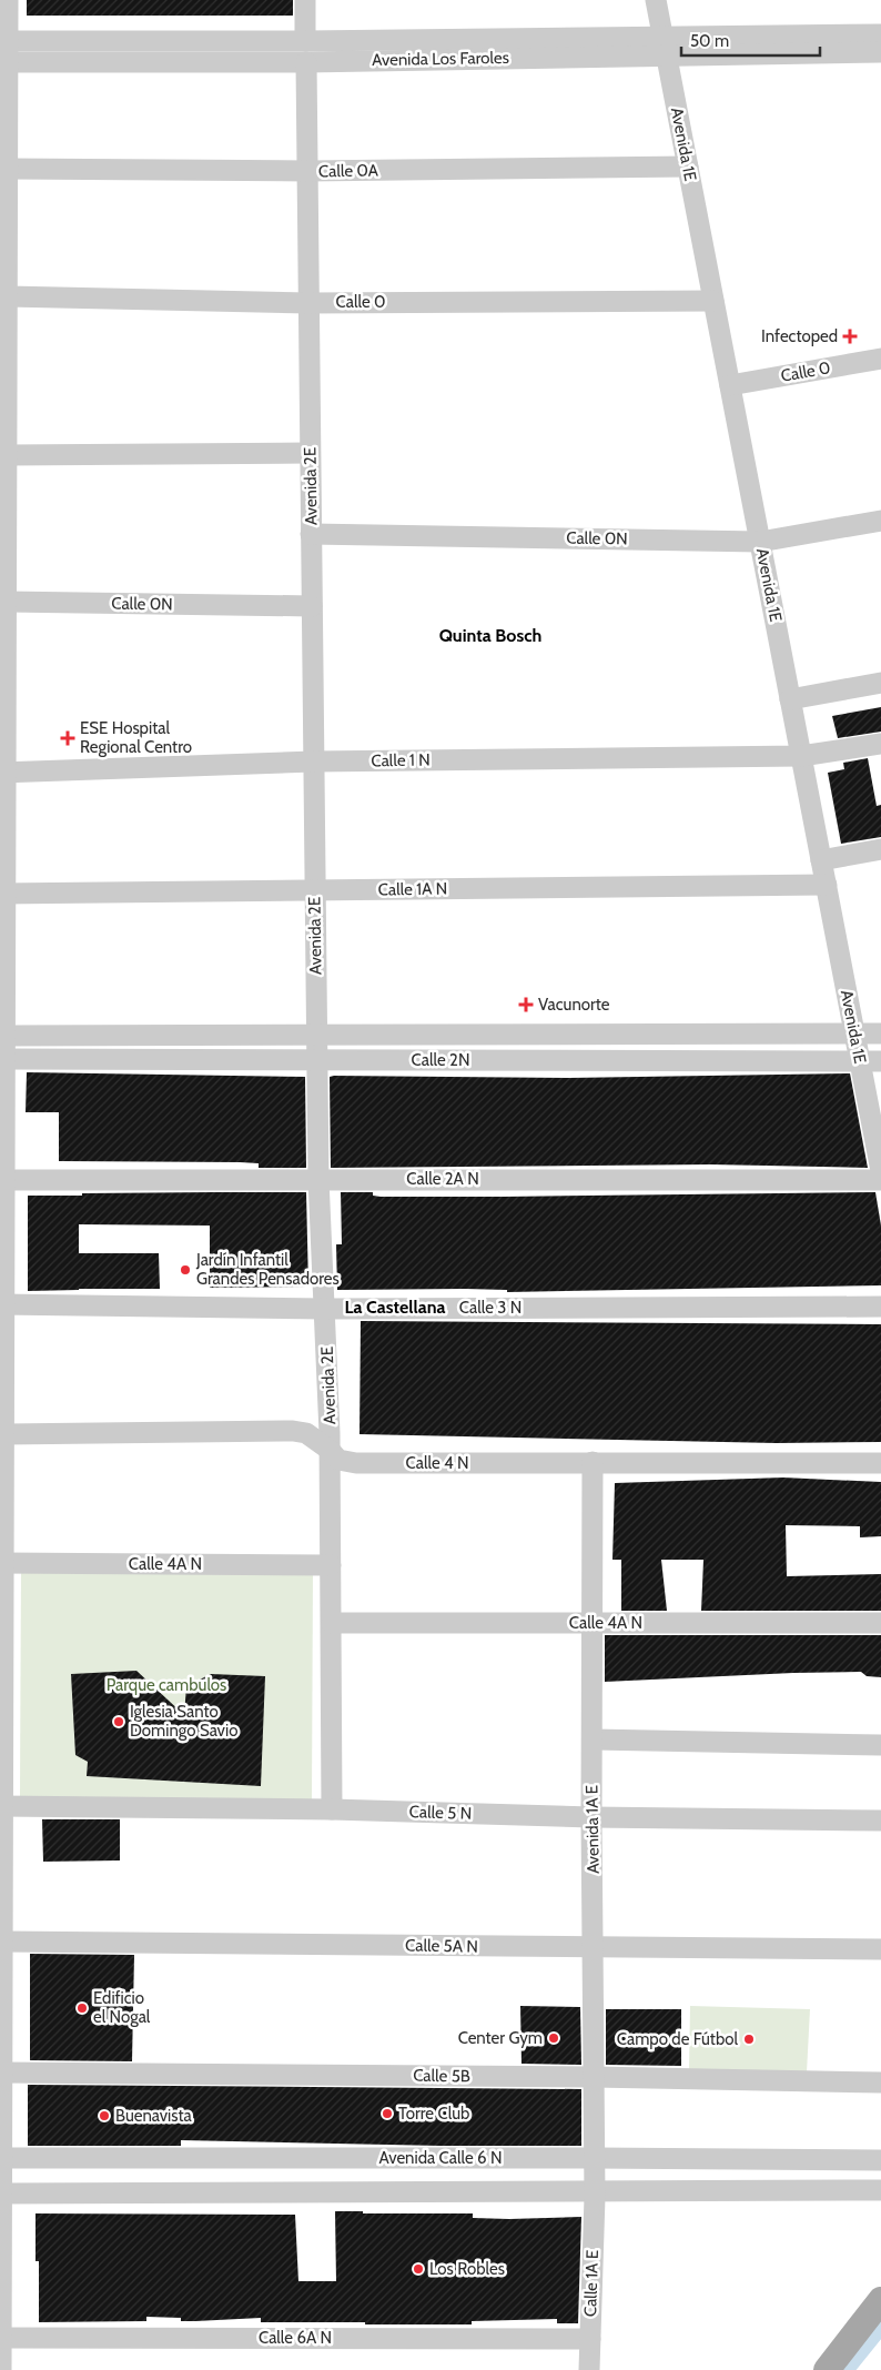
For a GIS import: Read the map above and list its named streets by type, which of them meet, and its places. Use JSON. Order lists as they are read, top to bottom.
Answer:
{
  "streets": {
    "street": [
      "Avenida Los Faroles",
      "Avenida 1E",
      "Calle 0A",
      "Calle 0",
      "Avenida 2E",
      "Calle 0N",
      "Calle 1 N",
      "Calle 1A N",
      "Calle 2N",
      "Calle 2A N",
      "Calle 3 N",
      "Calle 4 N",
      "Calle 4A N",
      "Calle 5 N",
      "Avenida 1A E",
      "Calle 5A N",
      "Calle 5B",
      "Avenida Calle 6 N",
      "Calle 1A E",
      "Calle 6A N"
    ]
  },
  "crossings": [
    ["Avenida Los Faroles", "Avenida 1E"],
    ["Avenida Los Faroles", "Avenida 2E"],
    ["Avenida 1E", "Calle 0A"],
    ["Avenida 1E", "Calle 0"],
    ["Avenida 1E", "Calle 0N"],
    ["Avenida 1E", "Calle 1 N"],
    ["Avenida 1E", "Calle 1A N"],
    ["Avenida 1E", "Calle 2N"],
    ["Calle 0A", "Avenida 2E"],
    ["Calle 0", "Avenida 2E"],
    ["Avenida 2E", "Calle 0N"],
    ["Avenida 2E", "Calle 1 N"],
    ["Avenida 2E", "Calle 1A N"],
    ["Avenida 2E", "Calle 2N"],
    ["Avenida 2E", "Calle 2A N"],
    ["Avenida 2E", "Calle 3 N"],
    ["Avenida 2E", "Calle 4 N"],
    ["Avenida 2E", "Calle 4A N"],
    ["Avenida 2E", "Calle 5 N"],
    ["Calle 4 N", "Avenida 1A E"],
    ["Calle 4A N", "Avenida 1A E"],
    ["Calle 5 N", "Avenida 1A E"],
    ["Avenida 1A E", "Calle 5A N"],
    ["Avenida 1A E", "Calle 5B"],
    ["Avenida 1A E", "Avenida Calle 6 N"],
    ["Avenida 1A E", "Calle 1A E"],
    ["Avenida Calle 6 N", "Calle 1A E"],
    ["Calle 1A E", "Calle 6A N"]
  ],
  "districts": ["Quinta Bosch", "La Castellana"],
  "parks": ["Parque cambulos"],
  "places": {
    "health": ["Infectoped", "ESE Hospital Regional Centro", "Vacunorte"],
    "other": [
      "Jardín Infantil Grandes Pensadores",
      "Iglesia Santo Domingo Savio",
      "Edificio el Nogal",
      "Center Gym",
      "Campo de Fútbol",
      "Torre Club",
      "Buenavista",
      "Los Robles"
    ]
  },
  "scale_bar": "50 m"
}
